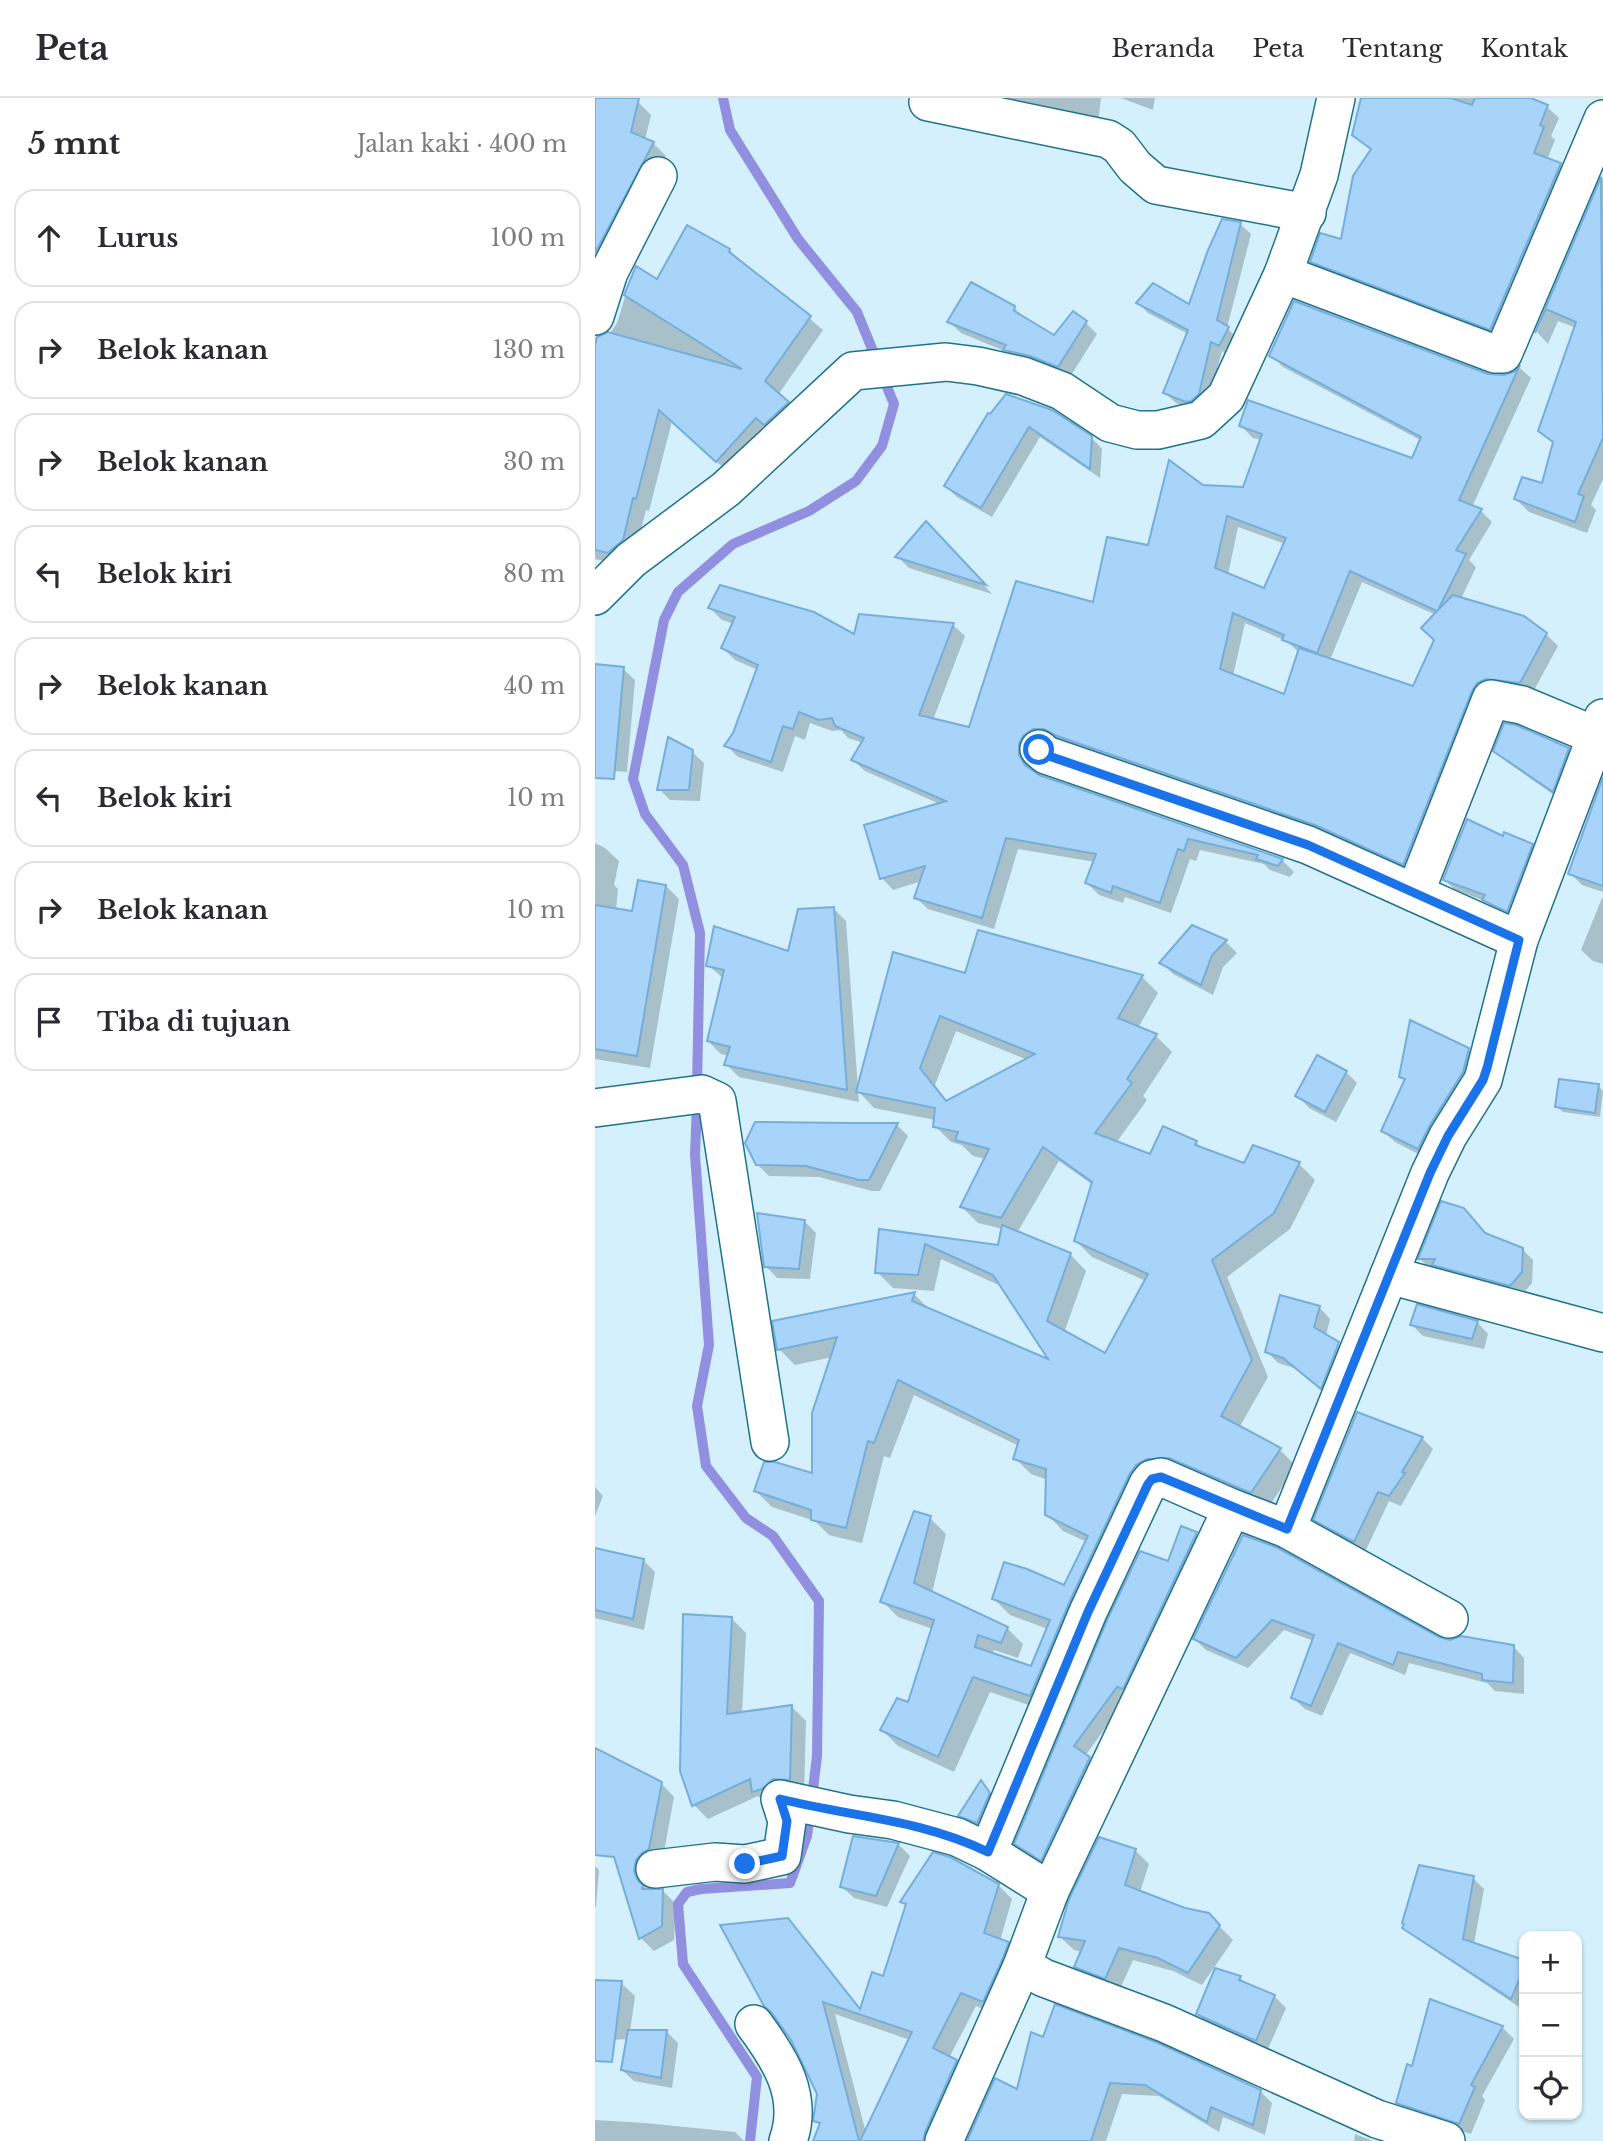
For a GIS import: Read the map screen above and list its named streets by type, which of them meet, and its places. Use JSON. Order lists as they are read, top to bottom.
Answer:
{
  "page": {
    "header": "Peta",
    "nav": [
      "Beranda",
      "Peta",
      "Tentang",
      "Kontak"
    ],
    "heading": ["5 mnt", "Jalan kaki · 400 m"],
    "list": [
      ["Lurus", "100 m"],
      ["Belok kanan", "130 m"],
      ["Belok kanan", "30 m"],
      ["Belok kiri", "80 m"],
      ["Belok kanan", "40 m"],
      ["Belok kiri", "10 m"],
      ["Belok kanan", "10 m"],
      "Tiba di tujuan"
    ],
    "map_buttons": ["+", "−"]
  }
}
